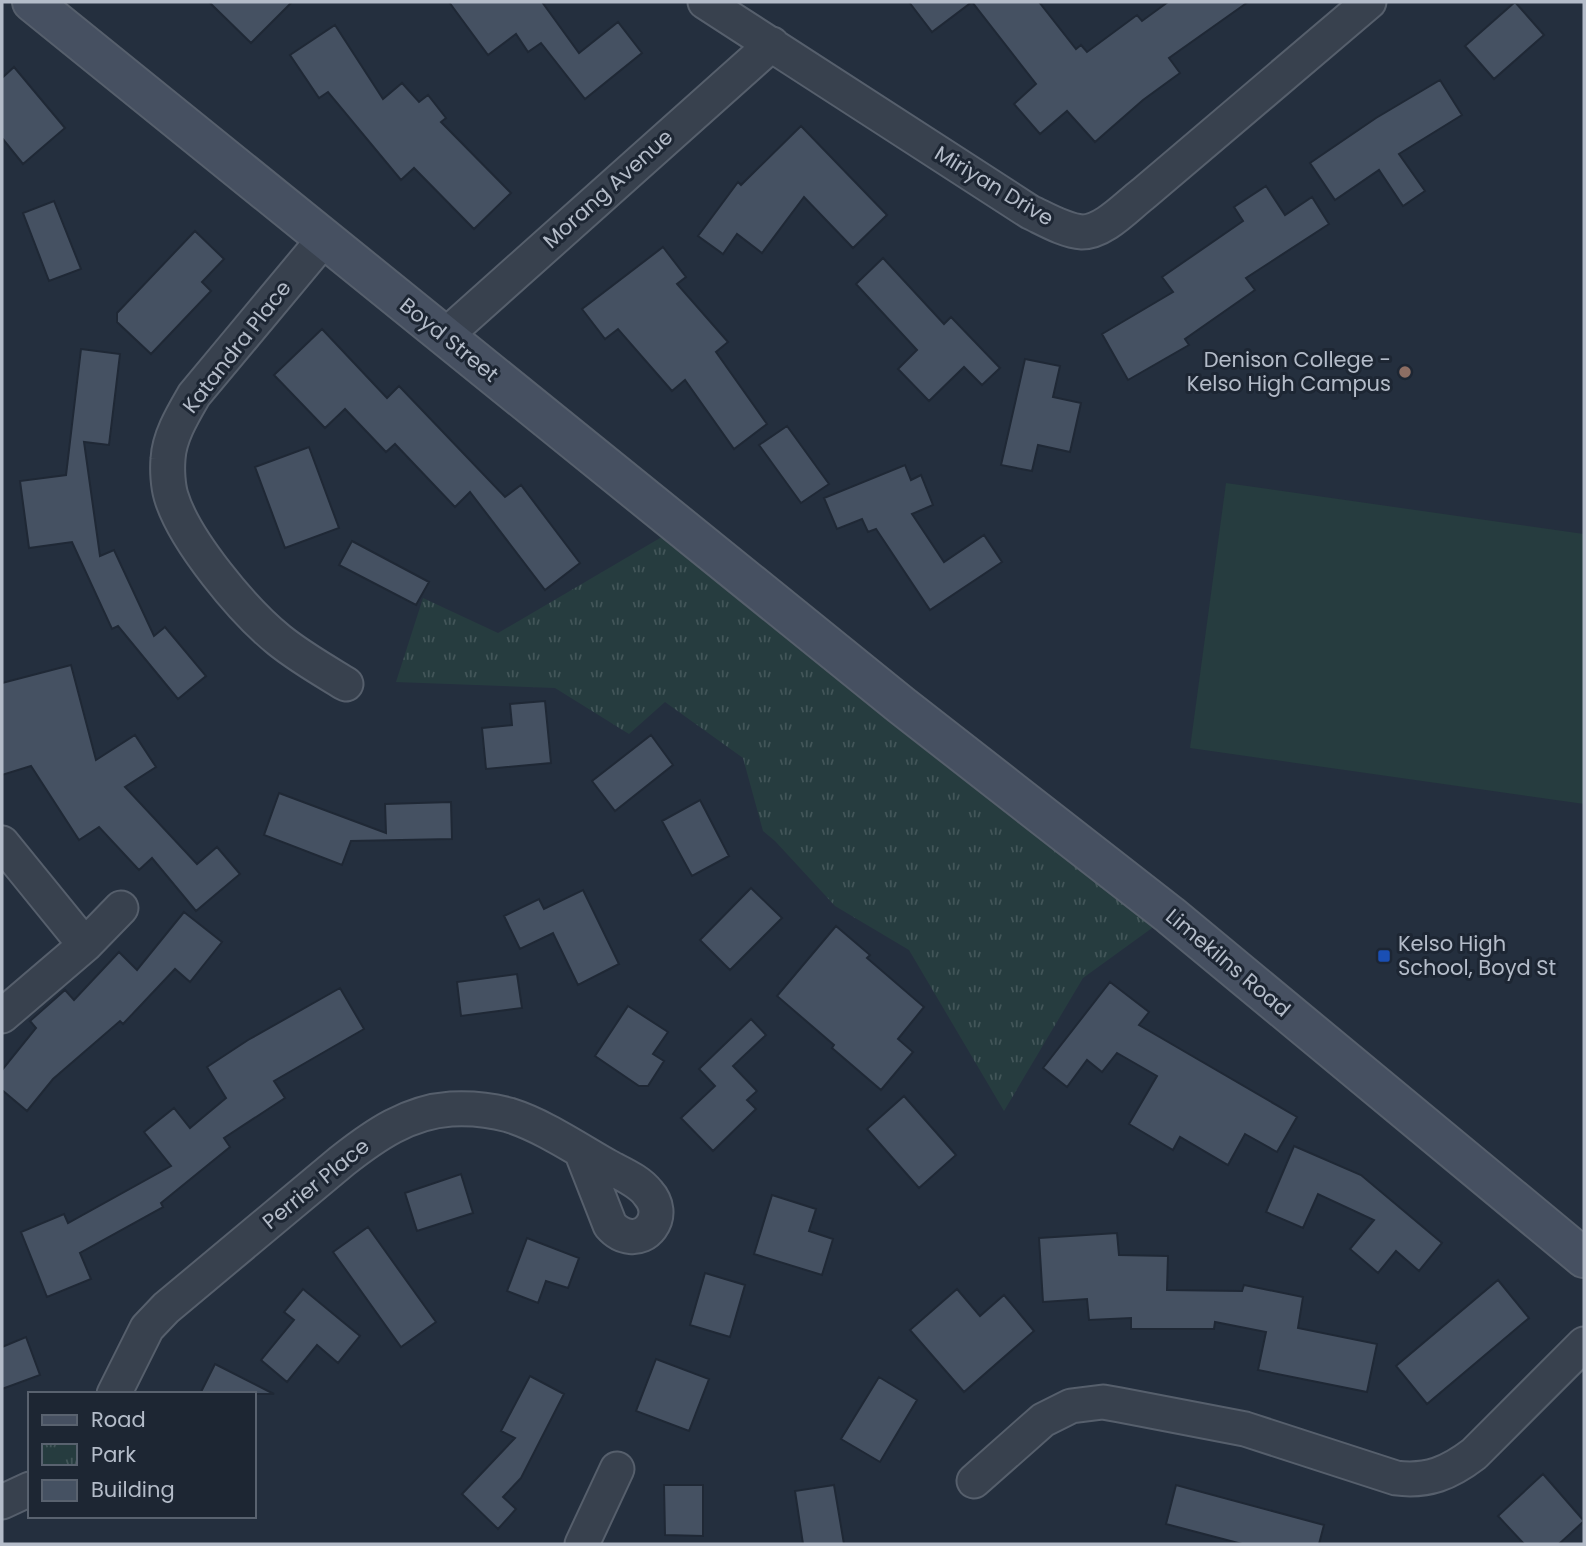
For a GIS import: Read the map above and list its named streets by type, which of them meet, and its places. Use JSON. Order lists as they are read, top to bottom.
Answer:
{
  "streets": {
    "main road": ["Boyd Street", "Limekilns Road"],
    "street": [
      "Miriyan Drive",
      "Morang Avenue",
      "Katandra Place",
      "Perrier Place"
    ]
  },
  "crossings": [
    ["Miriyan Drive", "Morang Avenue"],
    ["Morang Avenue", "Boyd Street"],
    ["Boyd Street", "Katandra Place"],
    ["Boyd Street", "Limekilns Road"]
  ],
  "places": {
    "other": ["Denison College - Kelso High Campus"],
    "transit": ["Kelso High School, Boyd St"]
  },
  "legend": ["Road", "Park", "Building"]
}
